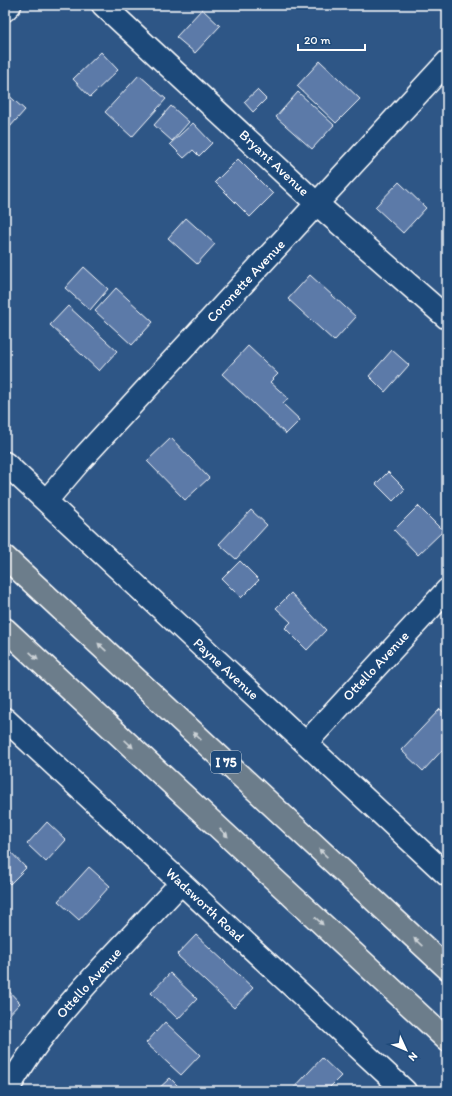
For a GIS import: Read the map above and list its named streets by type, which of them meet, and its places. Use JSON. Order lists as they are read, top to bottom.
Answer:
{
  "streets": {
    "highway": ["I 75"],
    "street": [
      "Bryant Avenue",
      "Coronette Avenue",
      "Ottello Avenue",
      "Payne Avenue",
      "Wadsworth Road"
    ]
  },
  "crossings": [
    ["Bryant Avenue", "Coronette Avenue"],
    ["Coronette Avenue", "Payne Avenue"],
    ["Ottello Avenue", "Payne Avenue"],
    ["Ottello Avenue", "Wadsworth Road"]
  ],
  "scale_bar": "20 m",
  "north": "bottom right"
}
